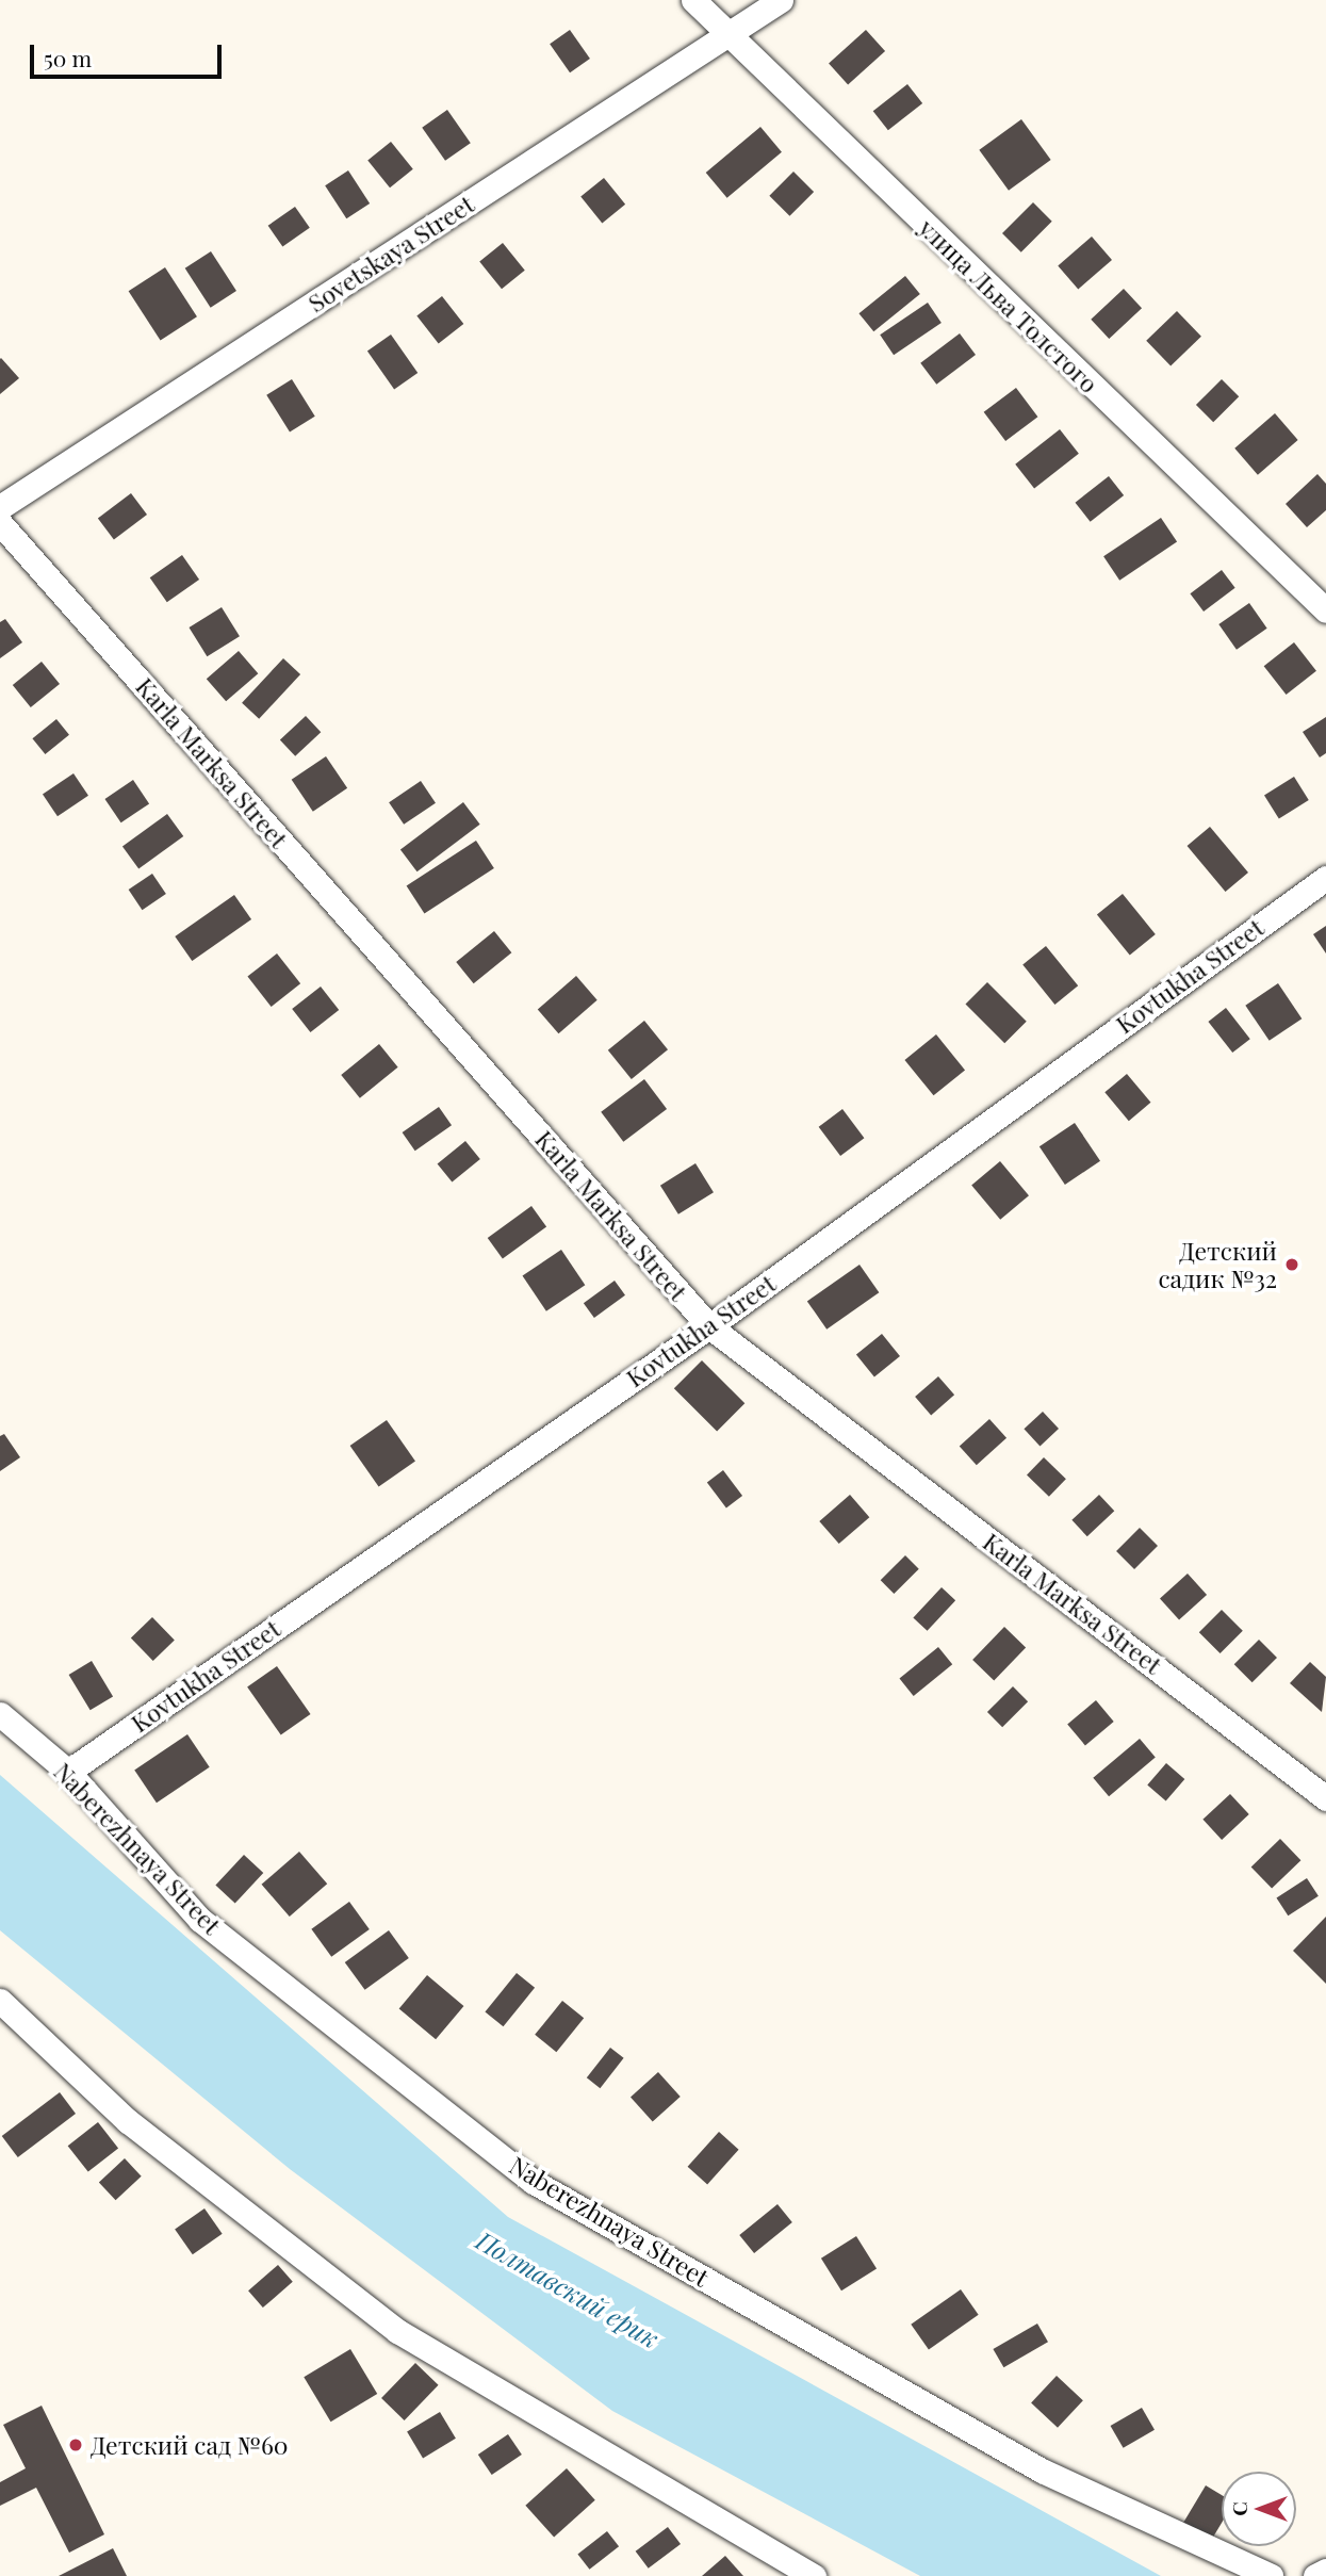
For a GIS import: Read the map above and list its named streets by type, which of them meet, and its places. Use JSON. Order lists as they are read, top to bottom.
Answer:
{
  "streets": {
    "street": [
      "Sovetskaya Street",
      "улица Льва Толстого",
      "Karla Marksa Street",
      "Kovtukha Street",
      "Naberezhnaya Street"
    ]
  },
  "crossings": [
    ["Sovetskaya Street", "улица Льва Толстого"],
    ["Karla Marksa Street", "Kovtukha Street"],
    ["Kovtukha Street", "Naberezhnaya Street"]
  ],
  "water": ["Полтавский ерик"],
  "places": ["Детский садик №32", "Детский сад №60"],
  "scale_bar": "50 m",
  "north": "left"
}
